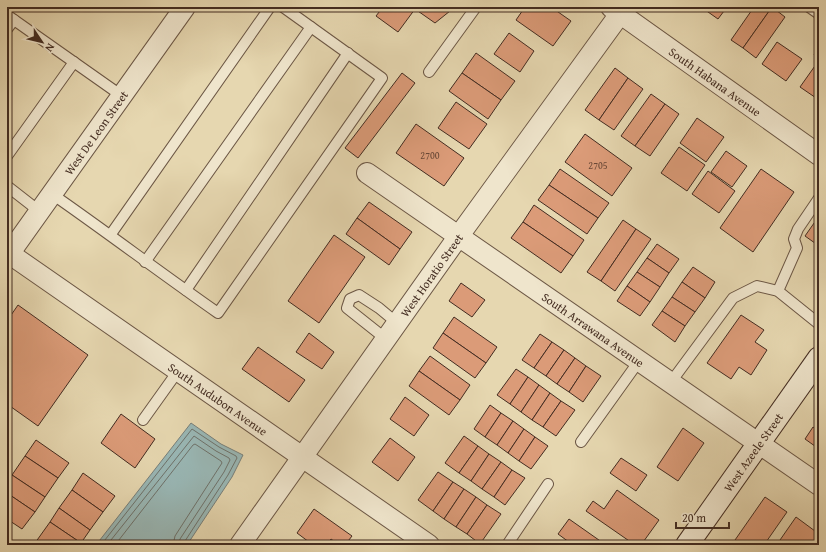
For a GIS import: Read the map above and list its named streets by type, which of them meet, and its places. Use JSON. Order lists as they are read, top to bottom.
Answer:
{
  "streets": {
    "main road": ["West Azeele Street"],
    "street": [
      "South Habana Avenue",
      "West De Leon Street",
      "West Horatio Street",
      "South Arrawana Avenue",
      "South Audubon Avenue"
    ]
  },
  "crossings": [
    ["South Habana Avenue", "West Horatio Street"],
    ["West De Leon Street", "South Audubon Avenue"],
    ["West Horatio Street", "South Arrawana Avenue"],
    ["West Horatio Street", "South Audubon Avenue"],
    ["South Arrawana Avenue", "West Azeele Street"]
  ],
  "house_numbers": ["2700", "2705"],
  "scale_bar": "20 m",
  "north": "bottom right"
}
